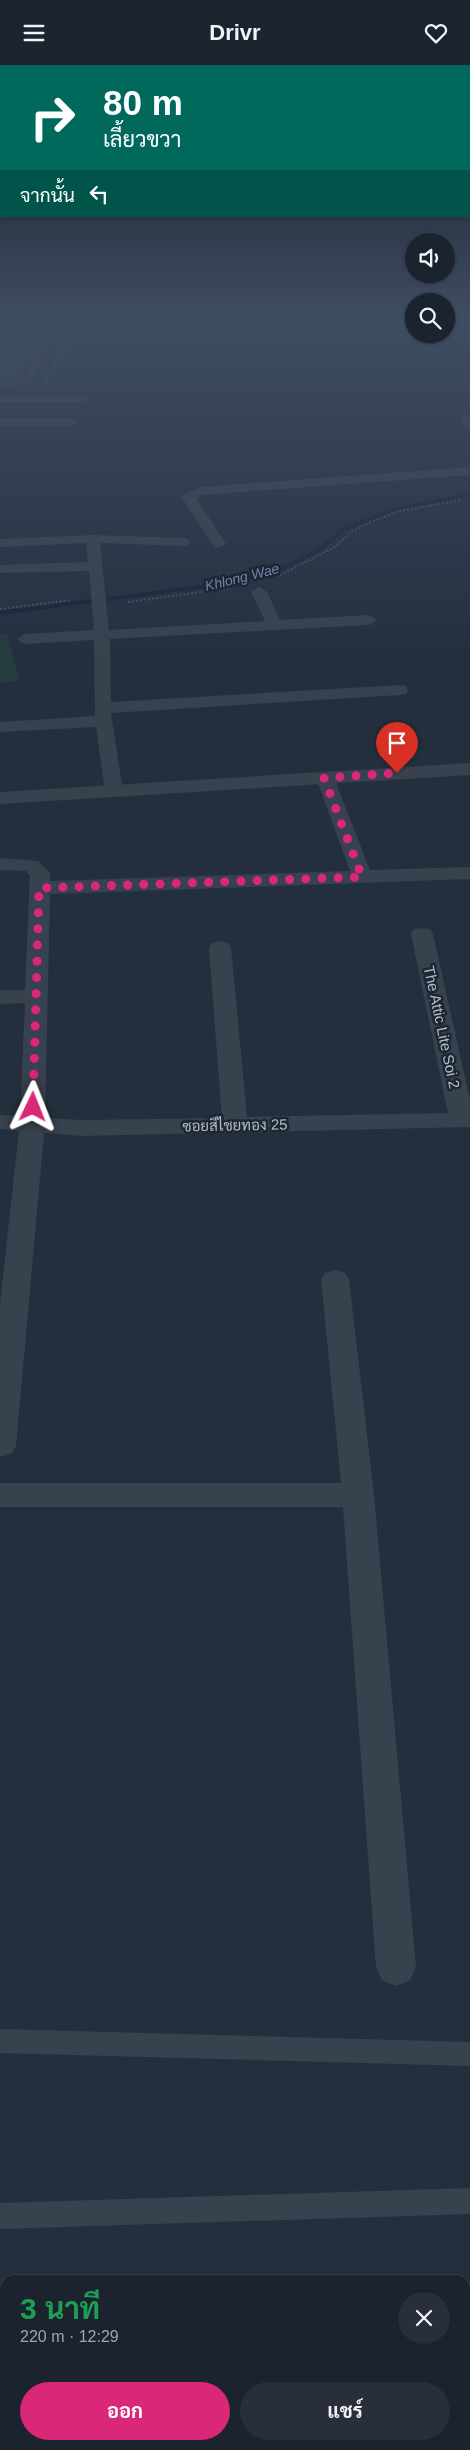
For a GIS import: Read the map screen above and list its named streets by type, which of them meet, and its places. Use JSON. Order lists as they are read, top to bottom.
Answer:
{
  "streets": {
    "street": ["The Attic Lite Soi 2", "ซอยสีไชยทอง 25"]
  },
  "crossings": [
    ["The Attic Lite Soi 2", "ซอยสีไชยทอง 25"]
  ],
  "water": ["Khlong Wae"],
  "page": {
    "header": "Drivr",
    "turn": ["80 m", "เลี้ยวขวา"],
    "then": "จากนั้น",
    "heading": ["3 นาที", "220 m · 12:29"],
    "buttons": ["ออก", "แชร์"]
  }
}
